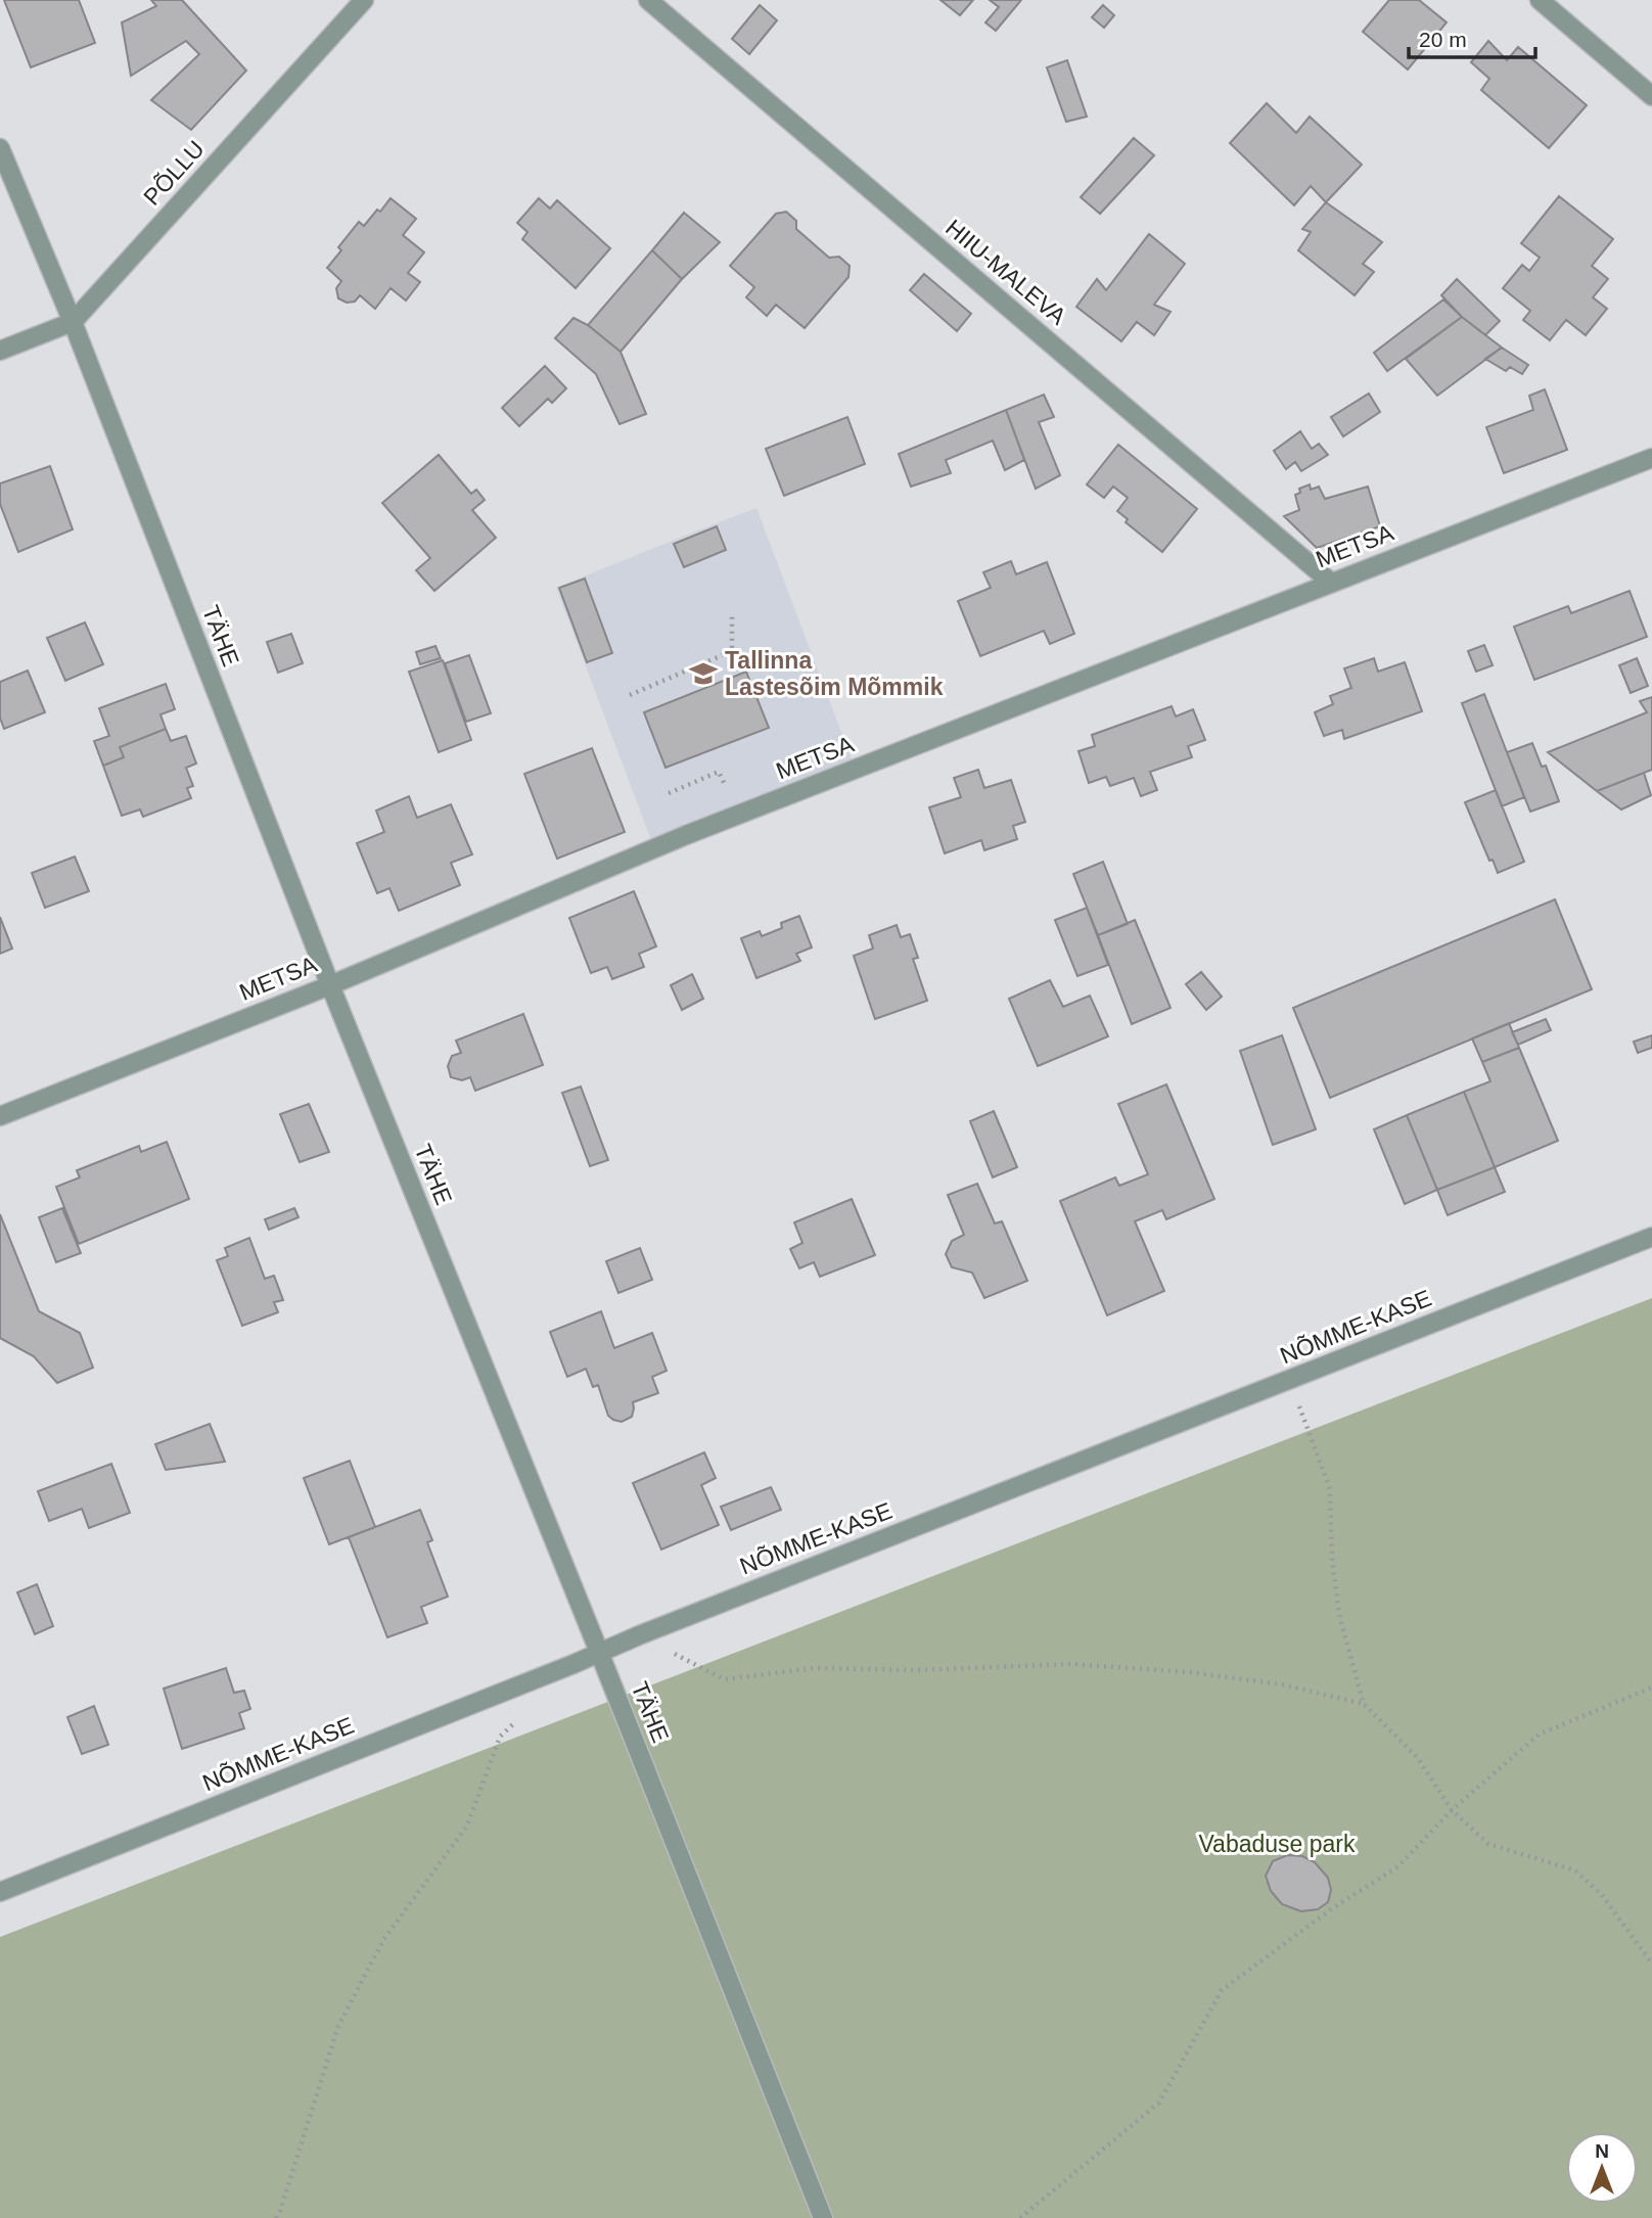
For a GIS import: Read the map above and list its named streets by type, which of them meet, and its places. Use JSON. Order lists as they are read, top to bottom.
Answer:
{
  "streets": {
    "street": [
      "PÕLLU",
      "HIIU-MALEVA",
      "METSA",
      "TÄHE",
      "NÕMME-KASE"
    ]
  },
  "crossings": [
    ["PÕLLU", "TÄHE"],
    ["HIIU-MALEVA", "METSA"],
    ["METSA", "TÄHE"],
    ["TÄHE", "NÕMME-KASE"]
  ],
  "parks": ["Vabaduse park"],
  "places": {
    "school or university": ["Tallinna Lastesõim Mõmmik"]
  },
  "scale_bar": "20 m",
  "north": "top"
}
